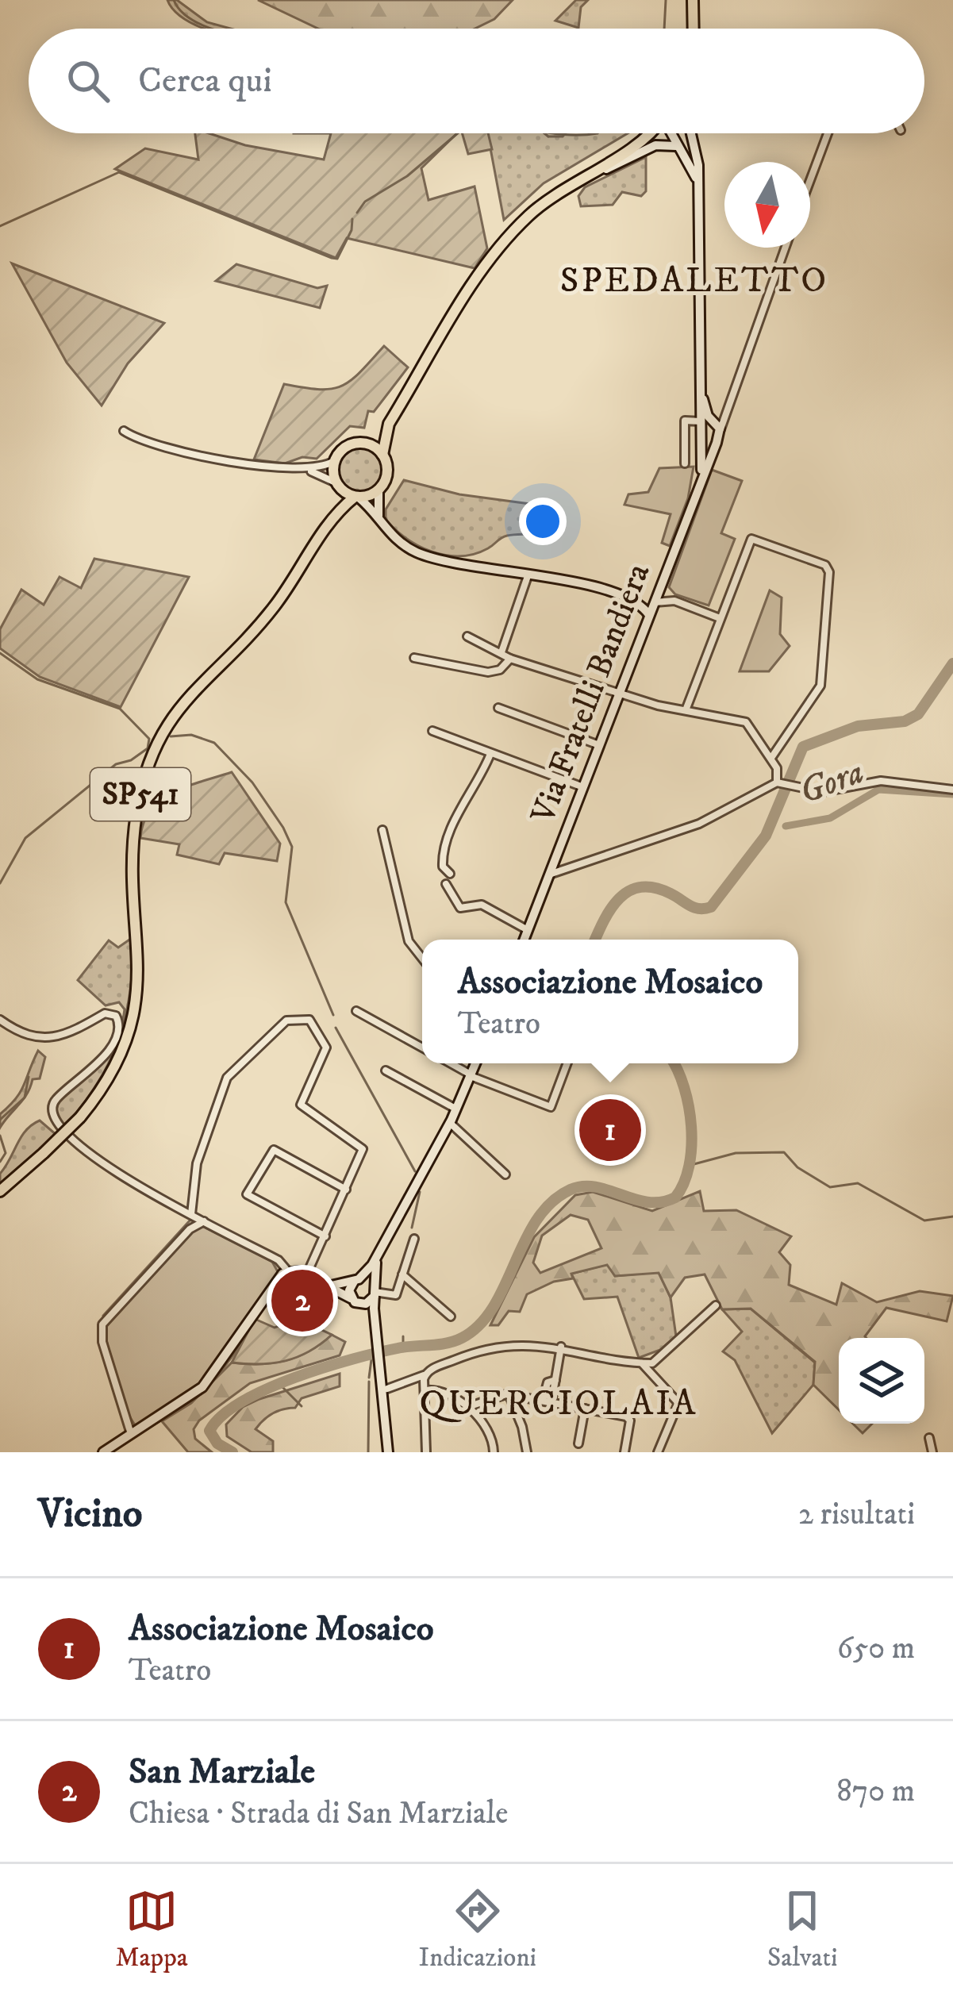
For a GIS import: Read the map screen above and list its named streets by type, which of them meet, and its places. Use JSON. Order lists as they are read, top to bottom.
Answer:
{
  "streets": {
    "main road": ["Via Fratelli Bandiera", "SP541"]
  },
  "districts": ["SPEDALETTO", "QUERCIOLAIA"],
  "water": ["Gora"],
  "north": "bottom",
  "page": {
    "search": "Cerca qui",
    "popup": ["Associazione Mosaico", "Teatro"],
    "pins": ["1", "2"],
    "heading": ["Vicino", "2 risultati"],
    "list": [
      {
        "mark": "1",
        "name": "Associazione Mosaico",
        "note": "Teatro",
        "value": "650 m"
      },
      {
        "mark": "2",
        "name": "San Marziale",
        "note": "Chiesa · Strada di San Marziale",
        "value": "870 m"
      }
    ],
    "nav": ["Mappa", "Indicazioni", "Salvati"]
  }
}
